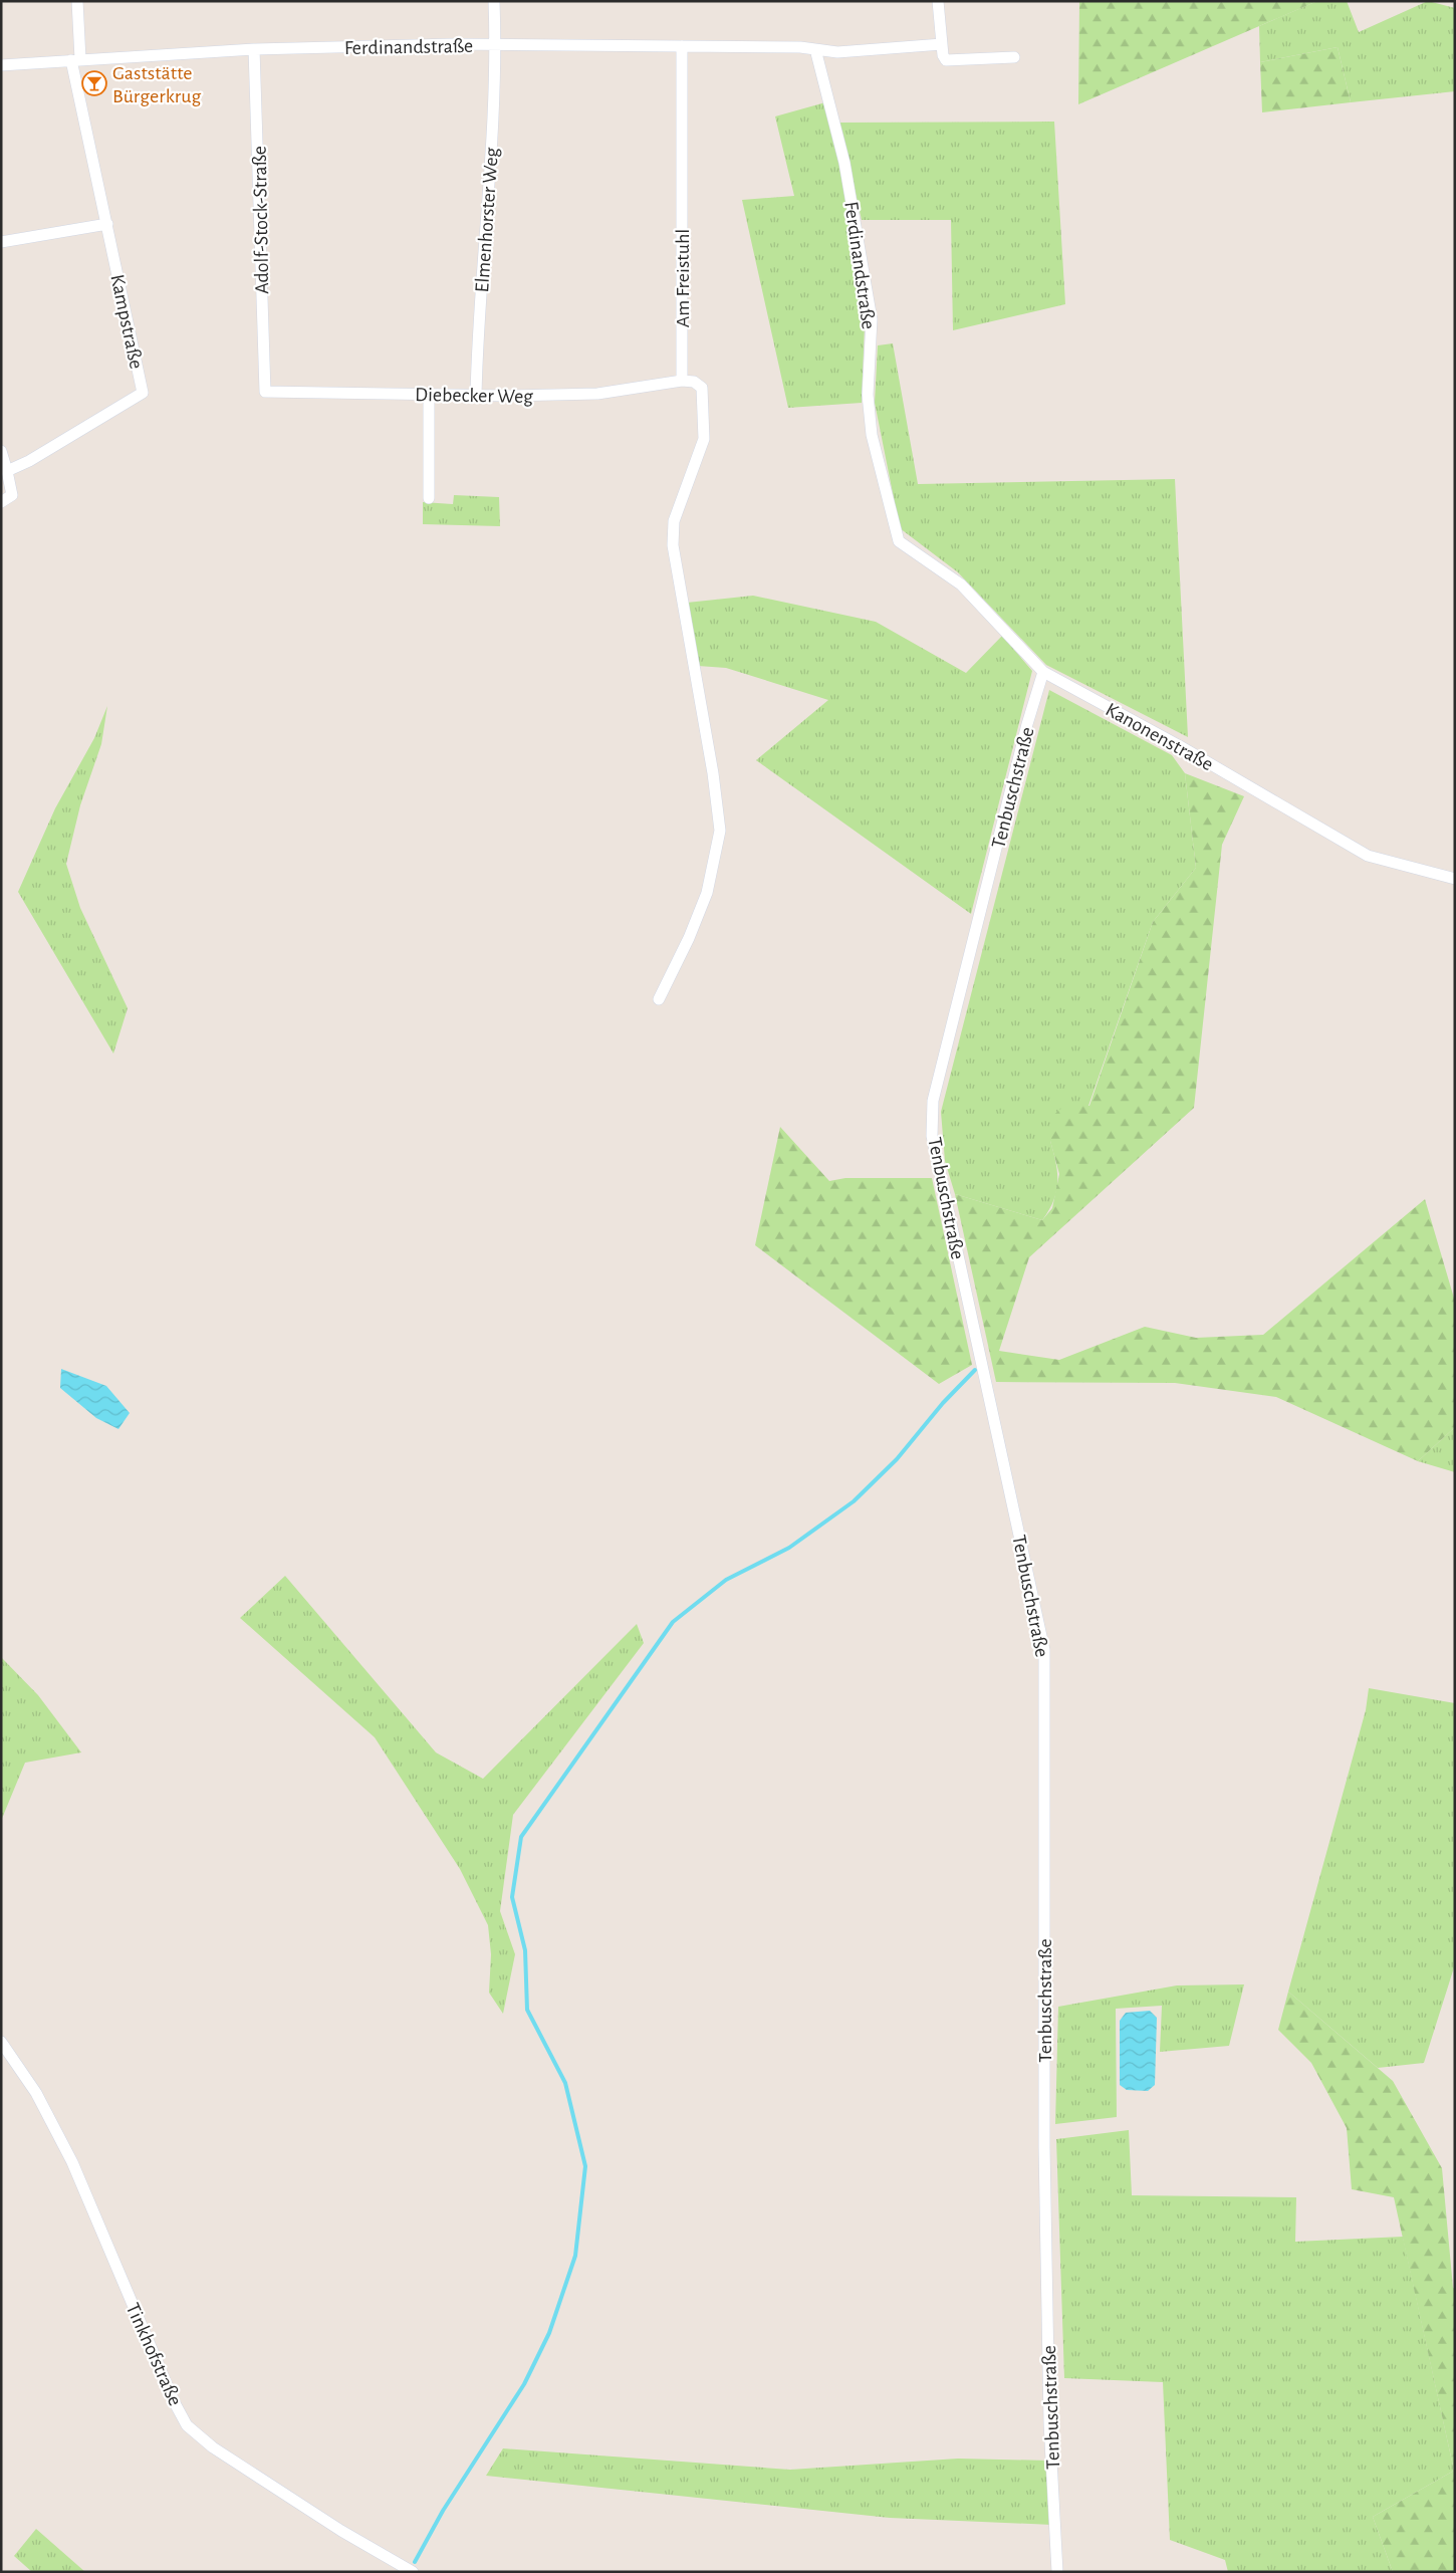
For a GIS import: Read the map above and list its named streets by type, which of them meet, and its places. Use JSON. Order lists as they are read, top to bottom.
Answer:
{
  "streets": {
    "street": [
      "Ferdinandstraße",
      "Adolf-Stock-Straße",
      "Elmenhorster Weg",
      "Am Freistuhl",
      "Kampstraße",
      "Diebecker Weg",
      "Kanonenstraße",
      "Tenbuschstraße",
      "Tinkhofstraße"
    ]
  },
  "crossings": [
    ["Ferdinandstraße", "Adolf-Stock-Straße"],
    ["Ferdinandstraße", "Elmenhorster Weg"],
    ["Ferdinandstraße", "Am Freistuhl"],
    ["Ferdinandstraße", "Kampstraße"],
    ["Ferdinandstraße", "Kanonenstraße"],
    ["Adolf-Stock-Straße", "Diebecker Weg"],
    ["Elmenhorster Weg", "Diebecker Weg"],
    ["Am Freistuhl", "Diebecker Weg"],
    ["Kanonenstraße", "Tenbuschstraße"]
  ],
  "places": {
    "bar": ["Gaststätte Bürgerkrug"]
  }
}
